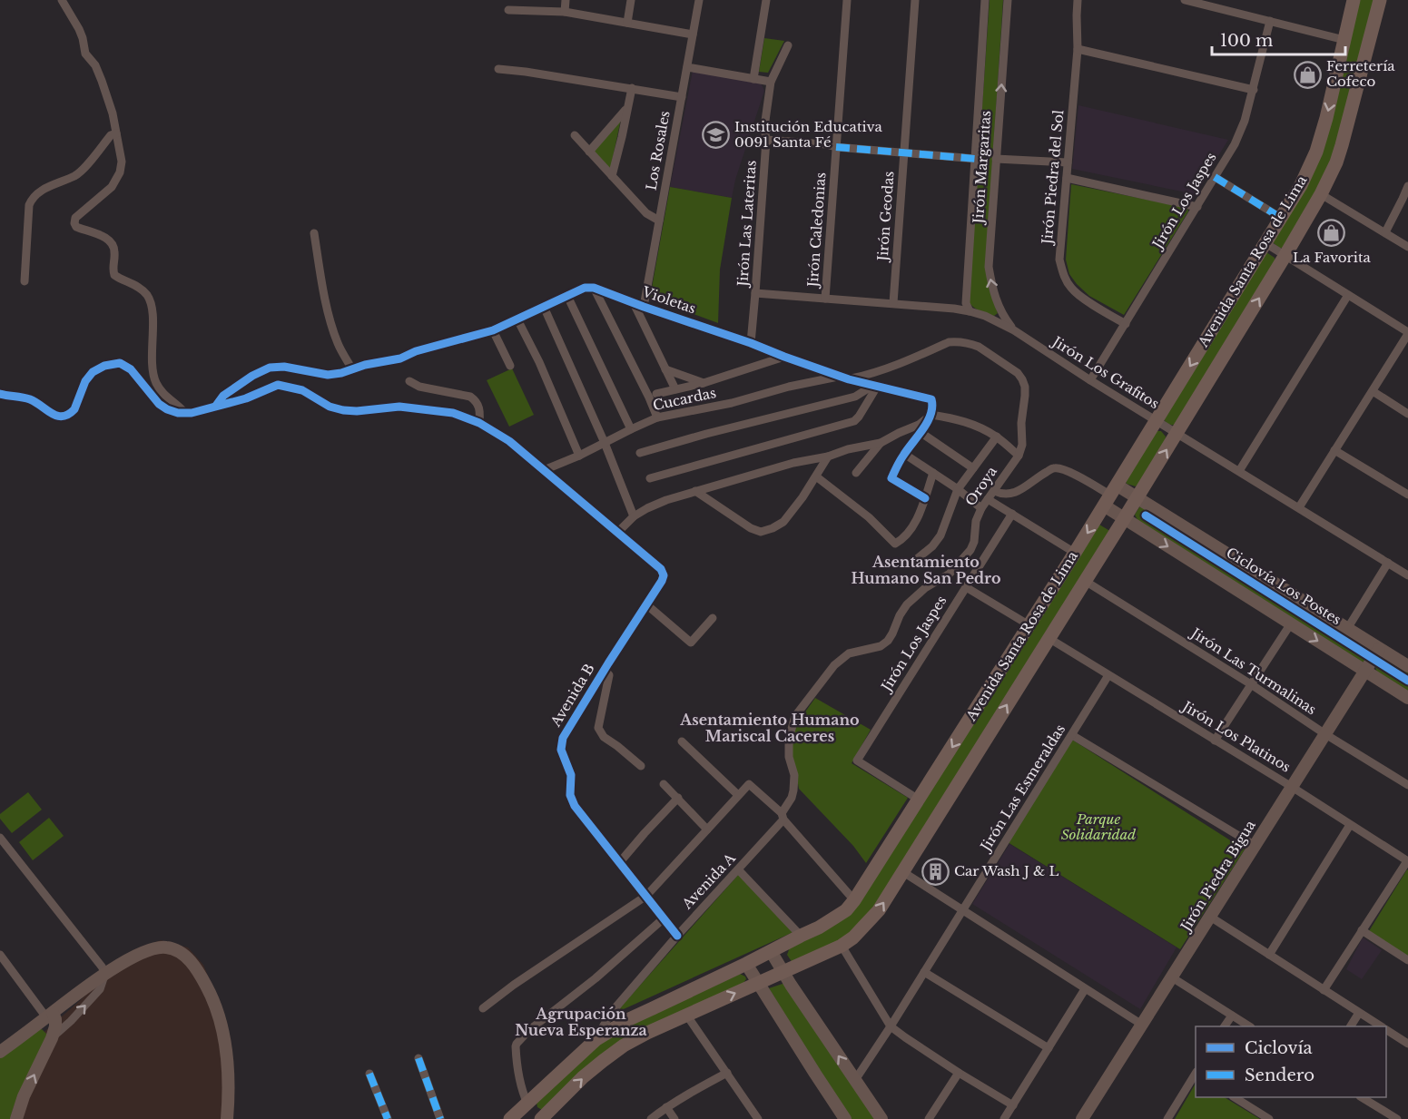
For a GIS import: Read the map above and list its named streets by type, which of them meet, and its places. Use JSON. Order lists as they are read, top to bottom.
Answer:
{
  "streets": {
    "main road": ["Avenida Santa Rosa de Lima", "Jirón Piedra Bigua"],
    "street": [
      "Los Rosales",
      "Jirón Margaritas",
      "Jirón Piedra del Sol",
      "Jirón Los Jaspes",
      "Jirón Geodas",
      "Jirón Las Lateritas",
      "Jirón Caledonias",
      "Violetas",
      "Jirón Los Grafitos",
      "Cucardas",
      "Oroya",
      "Jirón Las Turmalinas",
      "Avenida B",
      "Jirón Los Platinos",
      "Jirón Las Esmeraldas",
      "Avenida A"
    ],
    "cycle path": ["Ciclovía Los Postes"]
  },
  "crossings": [
    ["Los Rosales", "Violetas"],
    ["Jirón Margaritas", "Jirón Los Grafitos"],
    ["Jirón Piedra del Sol", "Jirón Los Jaspes"],
    ["Jirón Los Jaspes", "Avenida Santa Rosa de Lima"],
    ["Jirón Los Jaspes", "Jirón Los Grafitos"],
    ["Jirón Geodas", "Jirón Los Grafitos"],
    ["Jirón Las Lateritas", "Violetas"],
    ["Jirón Las Lateritas", "Jirón Los Grafitos"],
    ["Jirón Caledonias", "Jirón Los Grafitos"],
    ["Avenida Santa Rosa de Lima", "Jirón Los Grafitos"],
    ["Avenida Santa Rosa de Lima", "Jirón Las Turmalinas"],
    ["Avenida Santa Rosa de Lima", "Jirón Los Platinos"],
    ["Avenida Santa Rosa de Lima", "Avenida A"],
    ["Violetas", "Cucardas"],
    ["Violetas", "Oroya"],
    ["Cucardas", "Oroya"],
    ["Oroya", "Avenida A"],
    ["Jirón Las Turmalinas", "Jirón Piedra Bigua"],
    ["Avenida B", "Avenida A"],
    ["Jirón Los Platinos", "Jirón Las Esmeraldas"],
    ["Jirón Los Platinos", "Jirón Piedra Bigua"]
  ],
  "districts": ["Asentamiento Humano San Pedro", "Asentamiento Humano Mariscal Caceres", "Agrupación Nueva Esperanza"],
  "parks": ["Parque Solidaridad"],
  "places": {
    "shop": ["Ferretería Cofeco", "La Favorita"],
    "school or university": ["Institución Educativa 0091 Santa Fé"],
    "building": ["Car Wash J & L"]
  },
  "legend": ["Ciclovía", "Sendero"],
  "scale_bar": "100 m"
}
